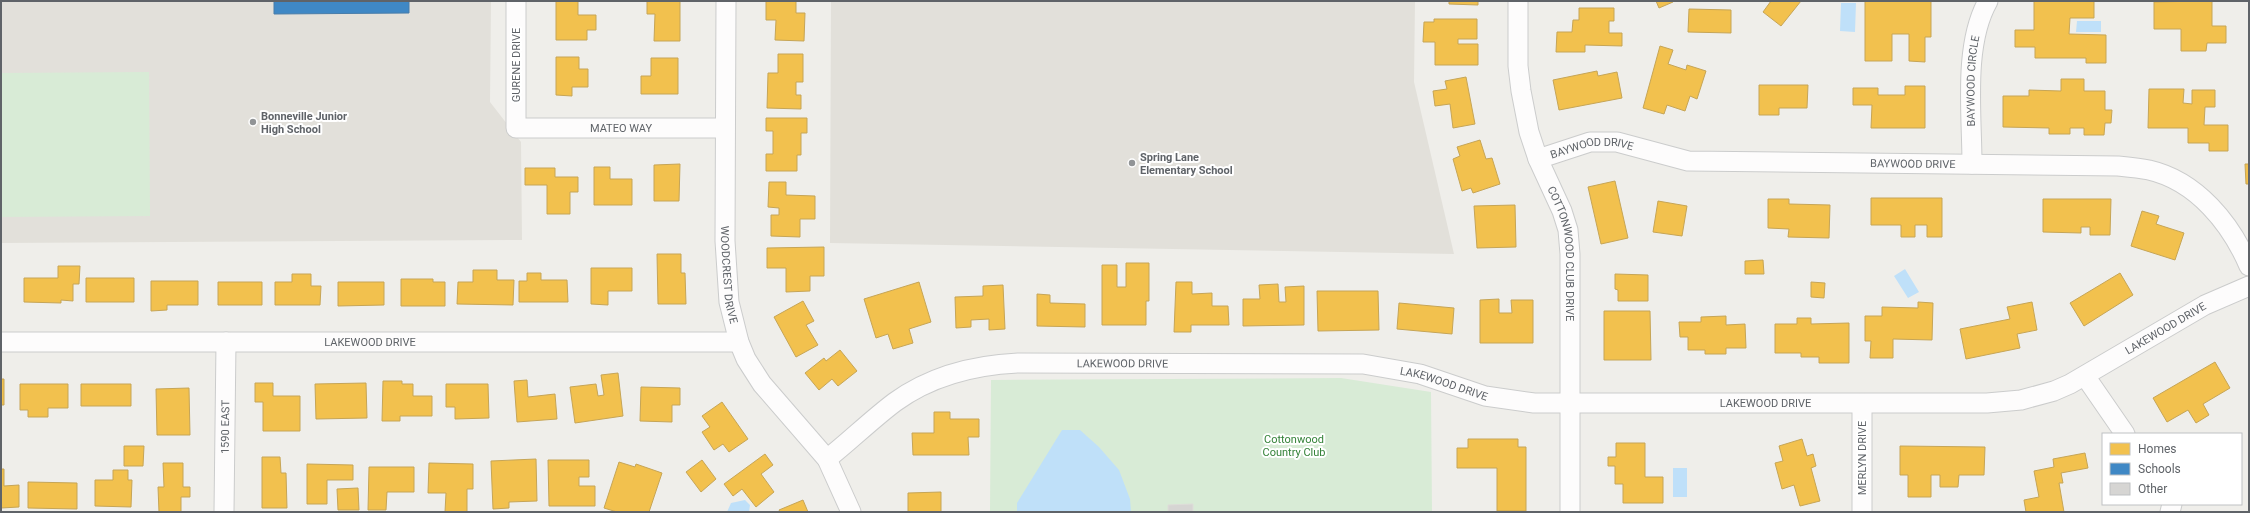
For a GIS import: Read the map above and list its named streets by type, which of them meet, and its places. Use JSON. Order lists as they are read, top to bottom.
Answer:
{
  "streets": {
    "street": [
      "GURENE DRIVE",
      "BAYWOOD CIRCLE",
      "MATEO WAY",
      "BAYWOOD DRIVE",
      "COTTONWOOD CLUB DRIVE",
      "WOODCREST DRIVE",
      "LAKEWOOD DRIVE",
      "1590 EAST",
      "MERLYN DRIVE"
    ]
  },
  "crossings": [
    ["GURENE DRIVE", "MATEO WAY"],
    ["BAYWOOD CIRCLE", "BAYWOOD DRIVE"],
    ["MATEO WAY", "WOODCREST DRIVE"],
    ["BAYWOOD DRIVE", "COTTONWOOD CLUB DRIVE"],
    ["COTTONWOOD CLUB DRIVE", "LAKEWOOD DRIVE"],
    ["WOODCREST DRIVE", "LAKEWOOD DRIVE"],
    ["LAKEWOOD DRIVE", "1590 EAST"],
    ["LAKEWOOD DRIVE", "MERLYN DRIVE"]
  ],
  "parks": ["Cottonwood Country Club"],
  "places": ["Bonneville Junior High School", "Spring Lane Elementary School"],
  "legend": ["Homes", "Schools", "Other"]
}
